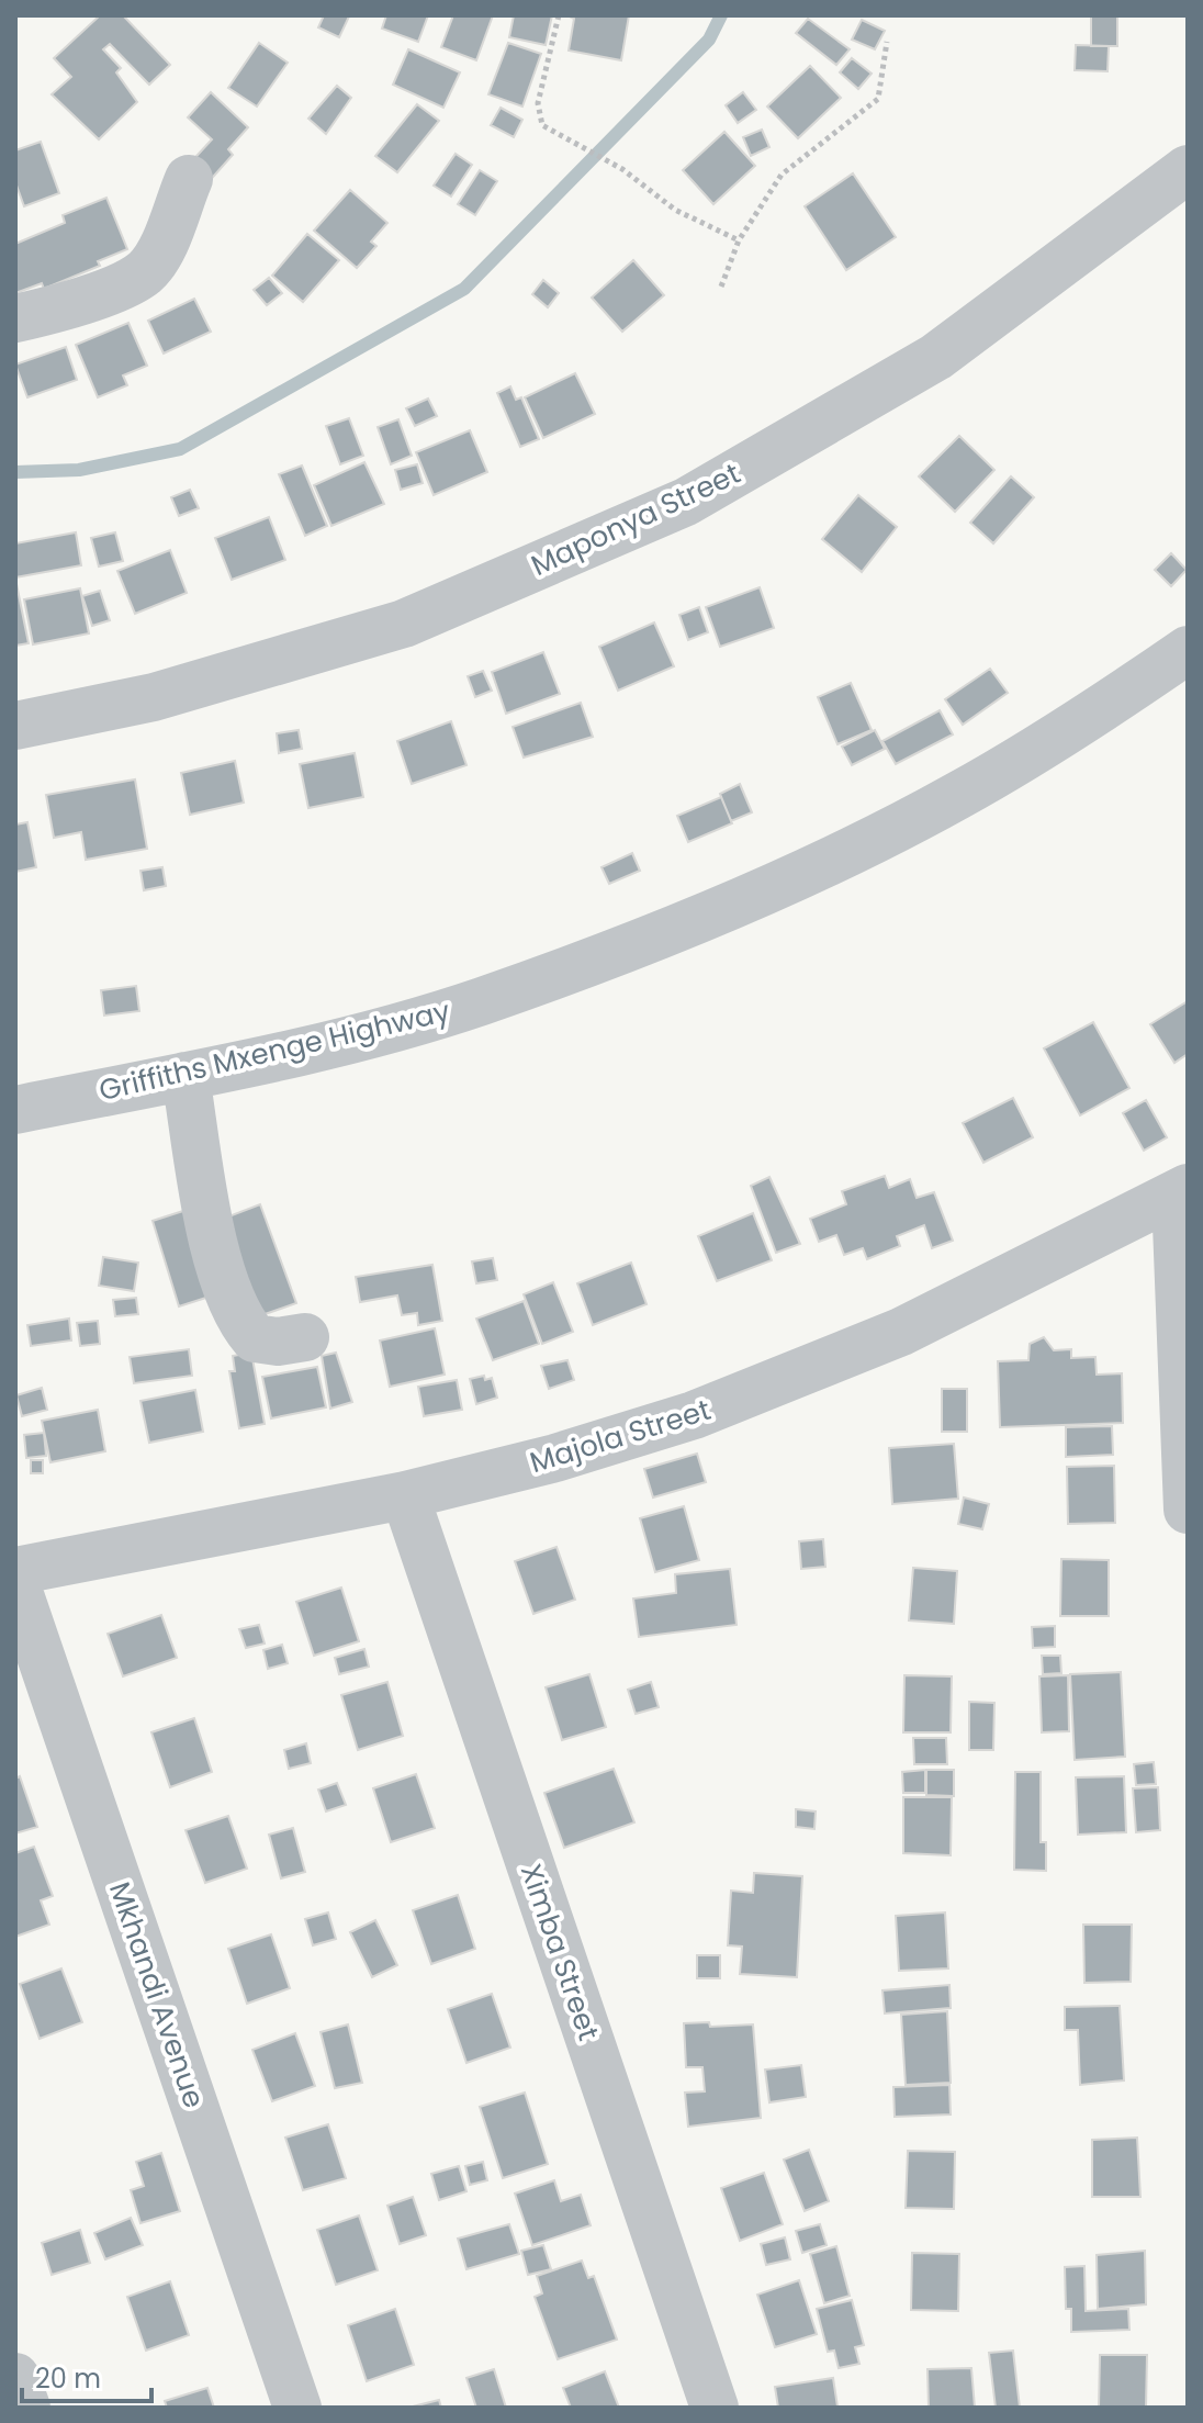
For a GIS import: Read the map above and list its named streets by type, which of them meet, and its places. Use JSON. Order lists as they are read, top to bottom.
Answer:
{
  "streets": {
    "street": [
      "Maponya Street",
      "Griffiths Mxenge Highway",
      "Majola Street",
      "Ximba Street",
      "Mkhandi Avenue"
    ]
  },
  "crossings": [
    ["Majola Street", "Ximba Street"]
  ],
  "scale_bar": "20 m"
}
